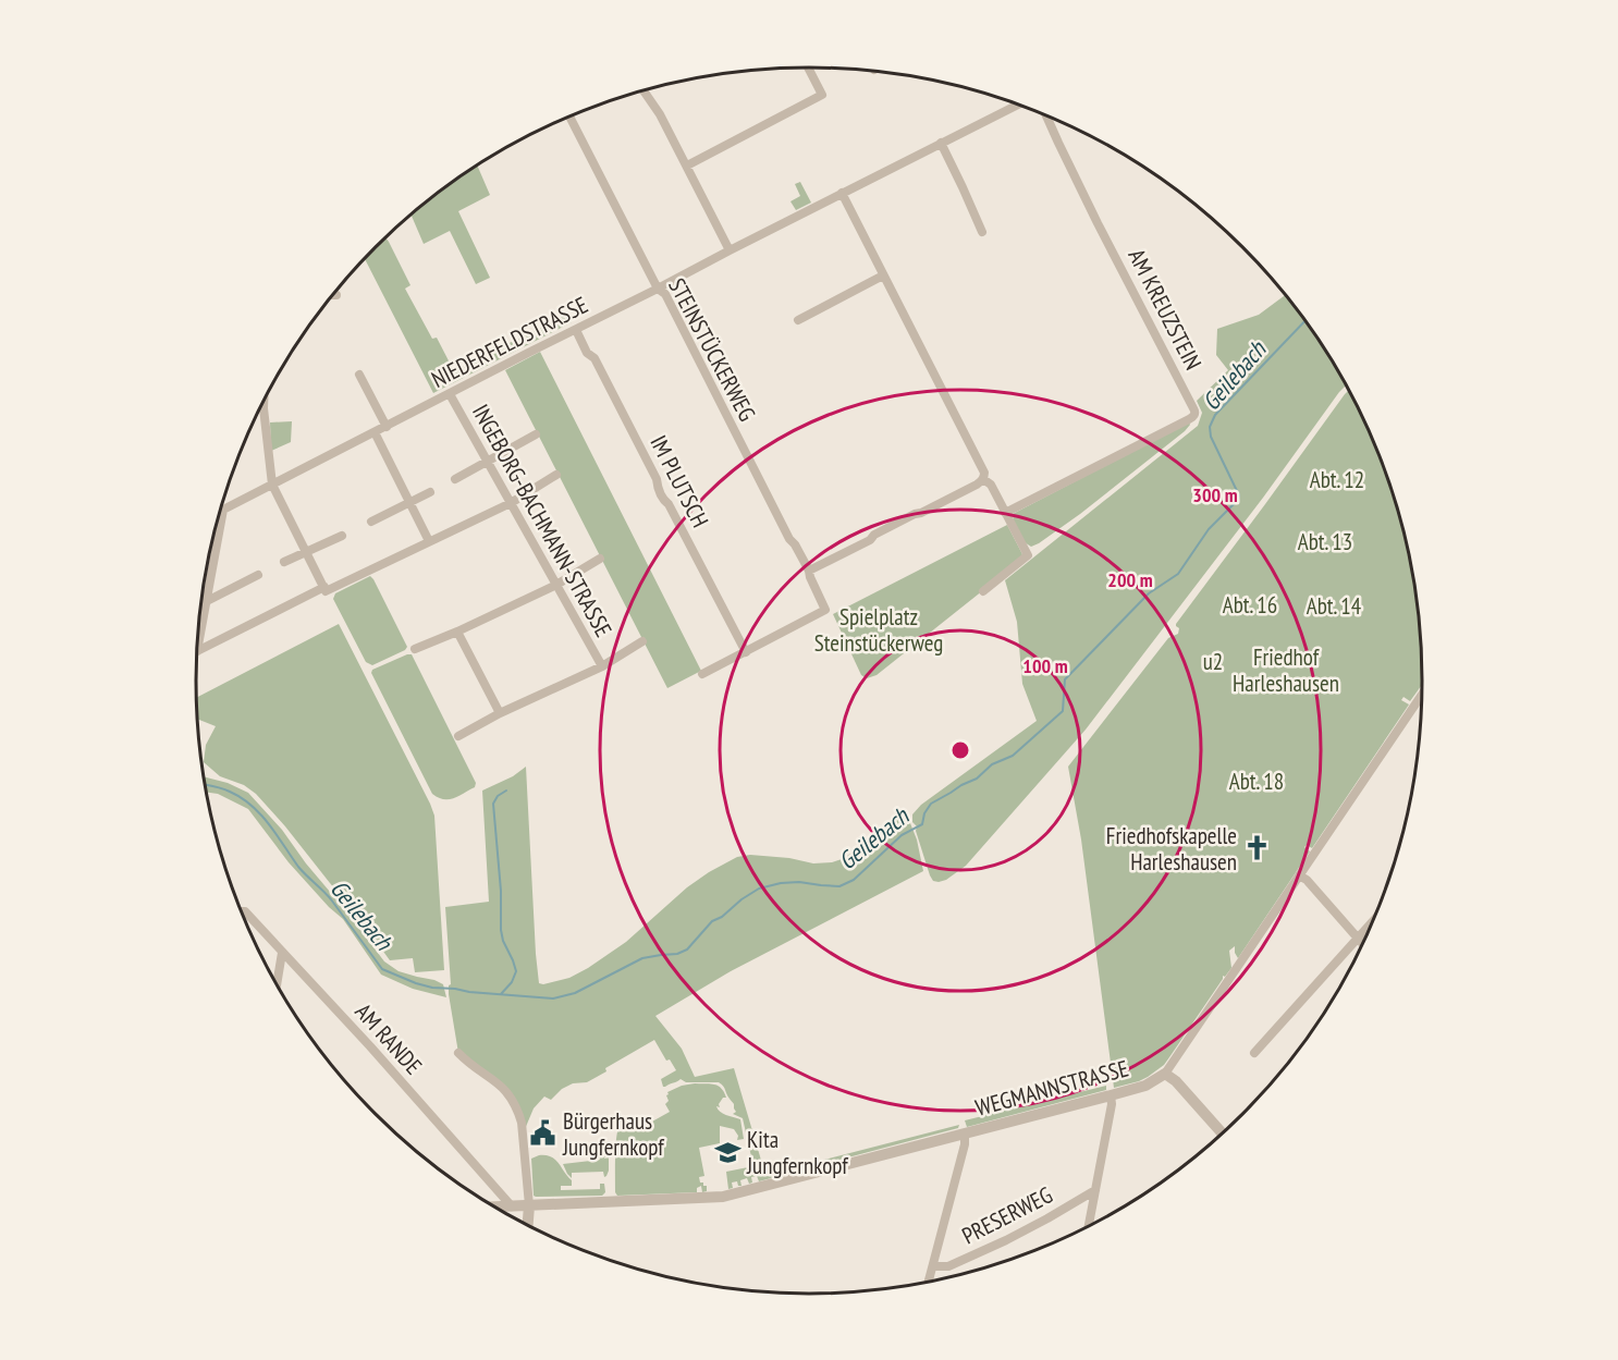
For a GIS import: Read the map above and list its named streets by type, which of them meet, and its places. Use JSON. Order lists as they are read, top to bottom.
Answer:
{
  "streets": {
    "street": [
      "AM KREUZSTEIN",
      "NIEDERFELDSTRASSE",
      "STEINSTÜCKERWEG",
      "IM PLUTSCH",
      "INGEBORG-BACHMANN-STRASSE",
      "AM RANDE",
      "WEGMANNSTRASSE",
      "PRESERWEG"
    ]
  },
  "crossings": [
    ["NIEDERFELDSTRASSE", "STEINSTÜCKERWEG"],
    ["NIEDERFELDSTRASSE", "IM PLUTSCH"],
    ["NIEDERFELDSTRASSE", "INGEBORG-BACHMANN-STRASSE"],
    ["STEINSTÜCKERWEG", "IM PLUTSCH"],
    ["AM RANDE", "WEGMANNSTRASSE"]
  ],
  "water": ["Geilebach"],
  "parks": [
    "Abt. 12",
    "Abt. 13",
    "Abt. 16",
    "Abt. 14",
    "Spielplatz Steinstückerweg",
    "Friedhof Harleshausen",
    "u2",
    "Abt. 18"
  ],
  "places": {
    "church": ["Friedhofskapelle Harleshausen"],
    "public building": ["Bürgerhaus Jungfernkopf"],
    "school or university": ["Kita Jungfernkopf"]
  },
  "rings": ["300 m", "200 m", "100 m"]
}
